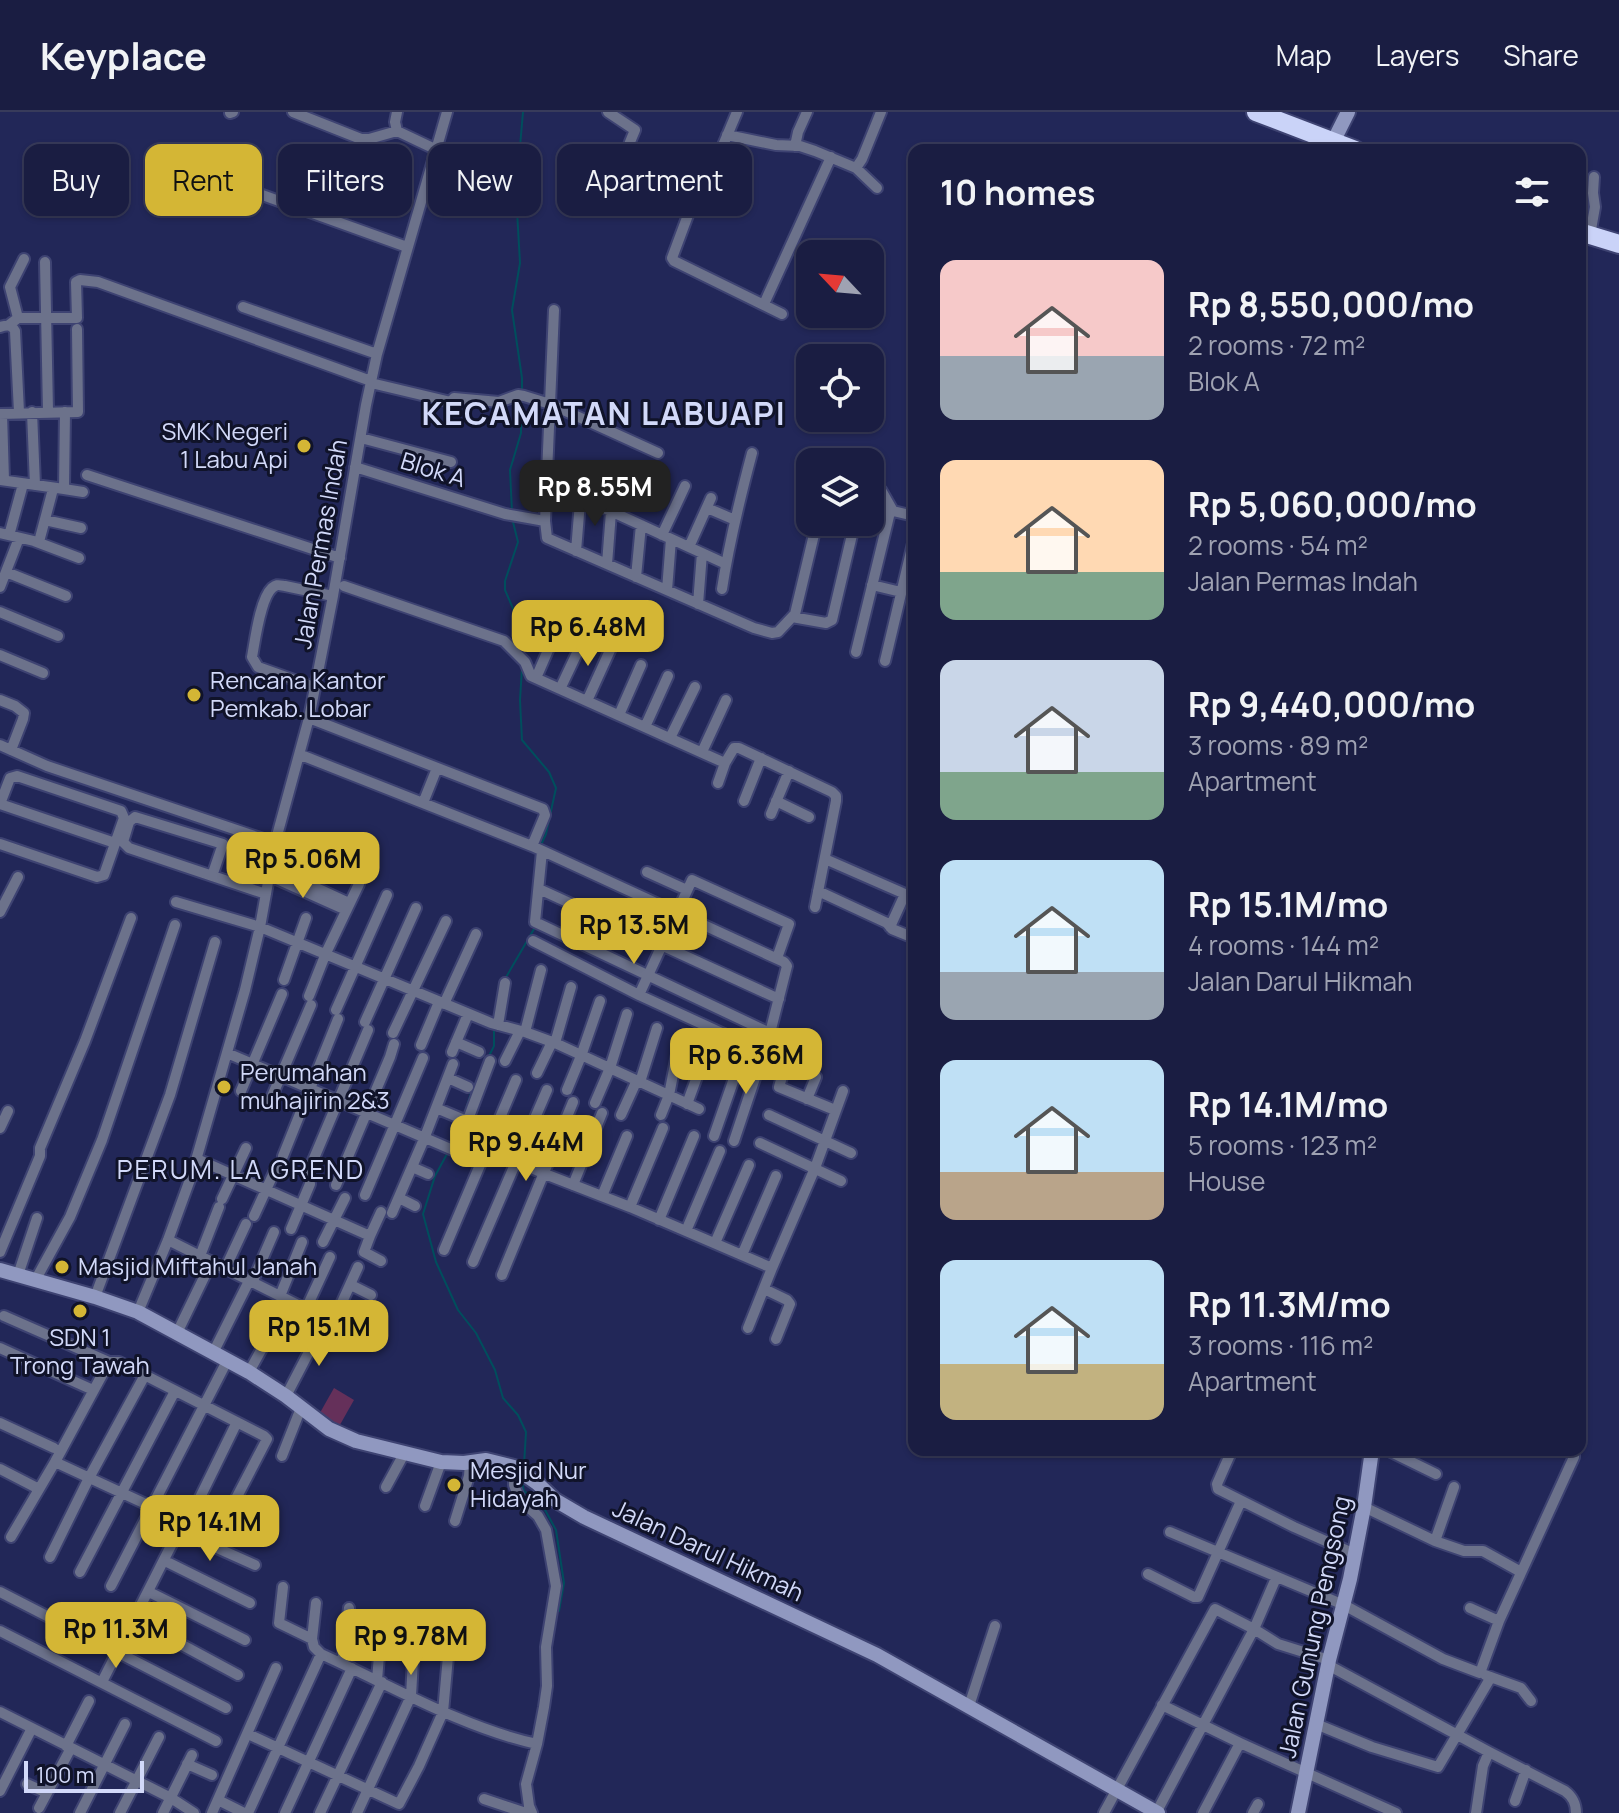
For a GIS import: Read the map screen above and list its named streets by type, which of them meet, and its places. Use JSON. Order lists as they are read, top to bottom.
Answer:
{
  "streets": {
    "street": [
      "Blok A",
      "Jalan Permas Indah",
      "Jalan Darul Hikmah",
      "Jalan Gunung Pengsong"
    ]
  },
  "crossings": [
    ["Blok A", "Jalan Permas Indah"]
  ],
  "districts": ["KECAMATAN LABUAPI", "PERUM. LA GREND"],
  "places": [
    "SMK Negeri 1 Labu Api",
    "Rencana Kantor Pemkab. Lobar",
    "Perumahan muhajirin 2&3",
    "Masjid Miftahul Janah",
    "SDN 1 Trong Tawah",
    "Mesjid Nur Hidayah"
  ],
  "scale_bar": "100 m",
  "north": "top left",
  "page": {
    "header": "Keyplace",
    "nav": ["Map", "Layers", "Share"],
    "chip": [
      "Buy",
      "Rent",
      "Filters",
      "New",
      "Apartment"
    ],
    "heading": "10 homes",
    "list": [
      {
        "name": "Rp 8,550,000/mo",
        "note": "2 rooms · 72 m² · Blok A"
      },
      {
        "name": "Rp 5,060,000/mo",
        "note": "2 rooms · 54 m² · Jalan Permas Indah"
      },
      {
        "name": "Rp 9,440,000/mo",
        "note": "3 rooms · 89 m² · Apartment"
      },
      {
        "name": "Rp 15.1M/mo",
        "note": "4 rooms · 144 m² · Jalan Darul Hikmah"
      },
      {
        "name": "Rp 14.1M/mo",
        "note": "5 rooms · 123 m² · House"
      },
      {
        "name": "Rp 11.3M/mo",
        "note": "3 rooms · 116 m² · Apartment"
      }
    ],
    "price": [
      "Rp 8.55M",
      "Rp 6.48M",
      "Rp 5.06M",
      "Rp 13.5M",
      "Rp 6.36M",
      "Rp 9.44M",
      "Rp 15.1M",
      "Rp 14.1M",
      "Rp 11.3M",
      "Rp 9.78M"
    ],
    "scale": "100 m"
  }
}
